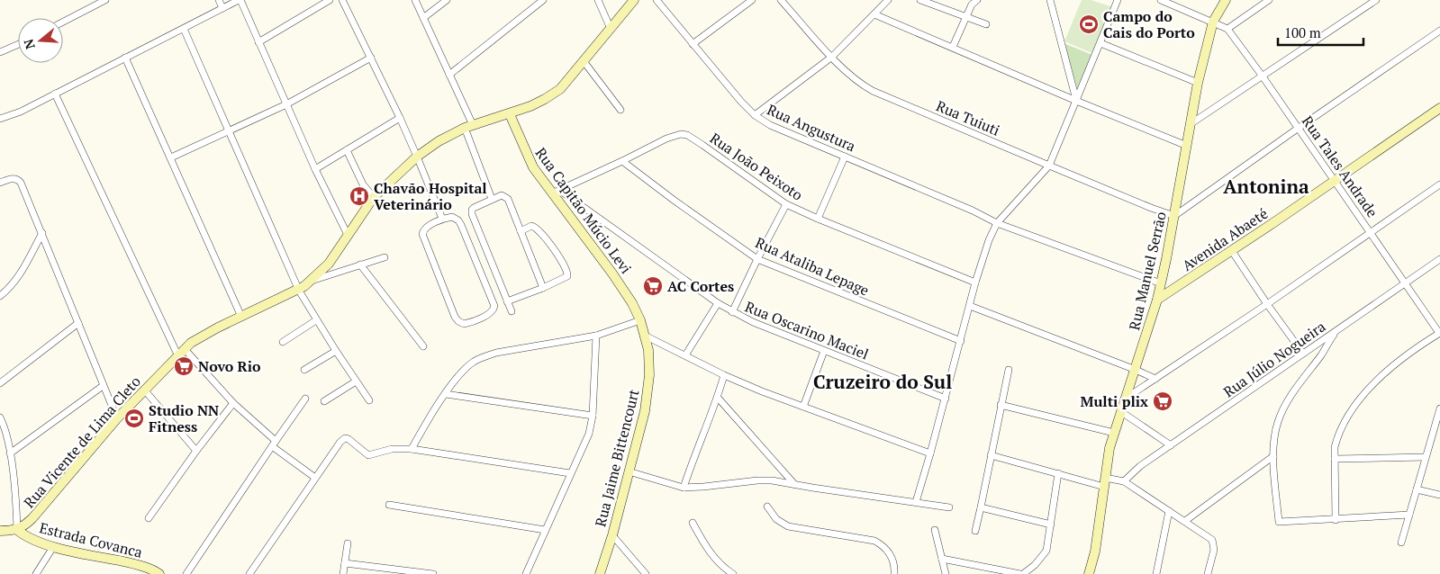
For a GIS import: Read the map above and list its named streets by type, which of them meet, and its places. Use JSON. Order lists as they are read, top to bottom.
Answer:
{
  "streets": {
    "street": [
      "Rua Tuiuti",
      "Rua Angustura",
      "Rua João Peixoto",
      "Rua Tales Andrade",
      "Rua Capitão Múcio Levi",
      "Avenida Abaeté",
      "Rua Ataliba Lepage",
      "Rua Manuel Serrão",
      "Rua Oscarino Maciel",
      "Rua Júlio Nogueira",
      "Rua Vicente de Lima Cleto",
      "Rua Jaime Bittencourt",
      "Estrada Covanca"
    ]
  },
  "crossings": [
    ["Rua Tuiuti", "Rua Manuel Serrão"],
    ["Rua Angustura", "Rua Manuel Serrão"],
    ["Rua João Peixoto", "Rua Capitão Múcio Levi"],
    ["Rua João Peixoto", "Rua Ataliba Lepage"],
    ["Rua João Peixoto", "Rua Oscarino Maciel"],
    ["Rua Tales Andrade", "Avenida Abaeté"],
    ["Rua Tales Andrade", "Rua Manuel Serrão"],
    ["Rua Tales Andrade", "Rua Júlio Nogueira"],
    ["Rua Capitão Múcio Levi", "Rua Oscarino Maciel"],
    ["Rua Capitão Múcio Levi", "Rua Vicente de Lima Cleto"],
    ["Rua Capitão Múcio Levi", "Rua Jaime Bittencourt"],
    ["Avenida Abaeté", "Rua Manuel Serrão"],
    ["Rua Vicente de Lima Cleto", "Estrada Covanca"]
  ],
  "districts": ["Antonina", "Cruzeiro do Sul"],
  "places": {
    "sports": ["Campo do Cais do Porto", "Studio NN Fitness"],
    "hospital": ["Chavão Hospital Veterinário"],
    "supermarket": ["AC Cortes", "Novo Rio", "Multi plix"]
  },
  "scale_bar": "100 m",
  "north": "left"
}
